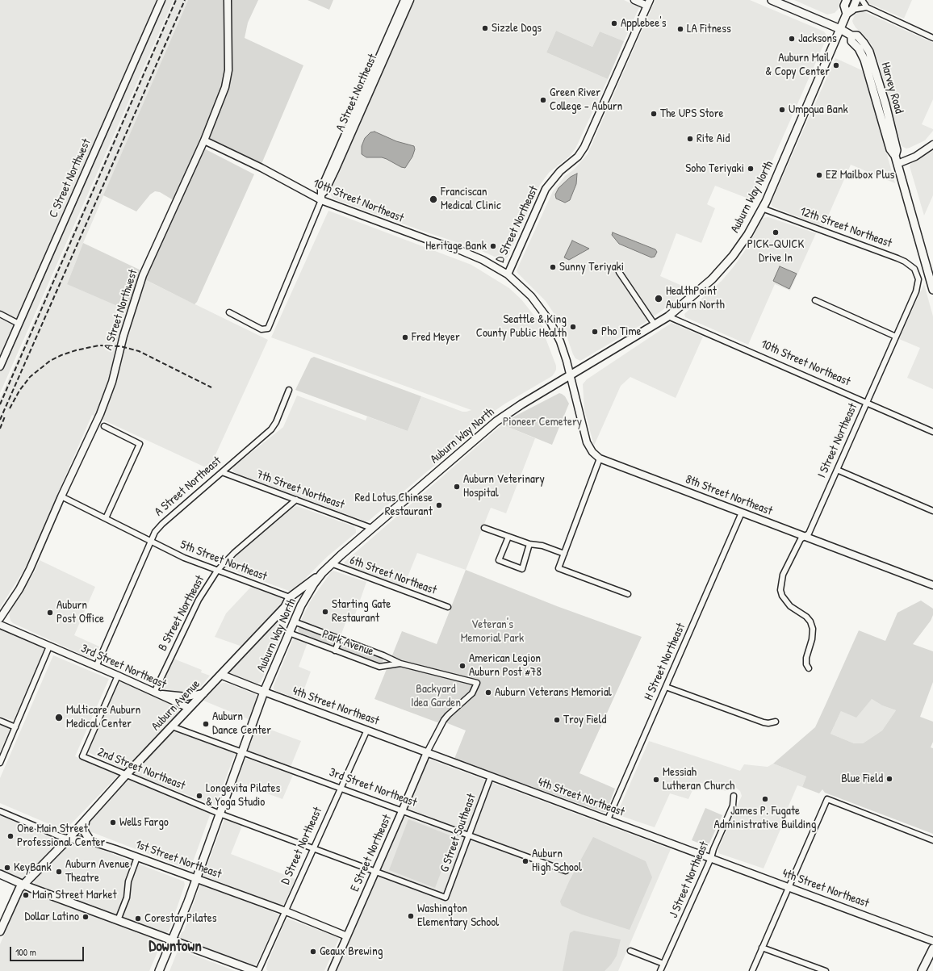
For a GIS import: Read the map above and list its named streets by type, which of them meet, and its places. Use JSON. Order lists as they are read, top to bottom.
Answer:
{
  "streets": {
    "main road": [
      "Harvey Road",
      "Auburn Way North",
      "Auburn Avenue",
      "4th Street Northeast"
    ],
    "street": [
      "A Street Northeast",
      "C Street Northwest",
      "10th Street Northeast",
      "D Street Northeast",
      "12th Street Northeast",
      "A Street Northwest",
      "I Street Northeast",
      "7th Street Northeast",
      "8th Street Northeast",
      "5th Street Northeast",
      "6th Street Northeast",
      "B Street Northeast",
      "Park Avenue",
      "H Street Northeast",
      "3rd Street Northeast",
      "2nd Street Northeast",
      "G Street Southeast",
      "E Street Northeast",
      "1st Street Northeast",
      "J Street Northeast"
    ]
  },
  "crossings": [
    ["Harvey Road", "Auburn Way North"],
    ["A Street Northeast", "10th Street Northeast"],
    ["A Street Northeast", "7th Street Northeast"],
    ["A Street Northeast", "5th Street Northeast"],
    ["A Street Northeast", "3rd Street Northeast"],
    ["Auburn Way North", "10th Street Northeast"],
    ["Auburn Way North", "12th Street Northeast"],
    ["Auburn Way North", "7th Street Northeast"],
    ["Auburn Way North", "8th Street Northeast"],
    ["Auburn Way North", "6th Street Northeast"],
    ["Auburn Way North", "Park Avenue"],
    ["Auburn Way North", "3rd Street Northeast"],
    ["Auburn Way North", "4th Street Northeast"],
    ["Auburn Way North", "2nd Street Northeast"],
    ["Auburn Way North", "1st Street Northeast"],
    ["10th Street Northeast", "D Street Northeast"],
    ["10th Street Northeast", "A Street Northwest"],
    ["10th Street Northeast", "I Street Northeast"],
    ["10th Street Northeast", "8th Street Northeast"],
    ["D Street Northeast", "3rd Street Northeast"],
    ["D Street Northeast", "4th Street Northeast"],
    ["D Street Northeast", "2nd Street Northeast"],
    ["D Street Northeast", "1st Street Northeast"],
    ["12th Street Northeast", "I Street Northeast"],
    ["A Street Northwest", "5th Street Northeast"],
    ["I Street Northeast", "8th Street Northeast"],
    ["7th Street Northeast", "B Street Northeast"],
    ["8th Street Northeast", "H Street Northeast"],
    ["5th Street Northeast", "B Street Northeast"],
    ["5th Street Northeast", "Auburn Avenue"],
    ["B Street Northeast", "3rd Street Northeast"],
    ["Park Avenue", "E Street Northeast"],
    ["H Street Northeast", "4th Street Northeast"],
    ["3rd Street Northeast", "Auburn Avenue"],
    ["3rd Street Northeast", "2nd Street Northeast"],
    ["3rd Street Northeast", "G Street Southeast"],
    ["3rd Street Northeast", "E Street Northeast"],
    ["Auburn Avenue", "4th Street Northeast"],
    ["Auburn Avenue", "2nd Street Northeast"],
    ["Auburn Avenue", "1st Street Northeast"],
    ["4th Street Northeast", "G Street Southeast"],
    ["4th Street Northeast", "E Street Northeast"],
    ["4th Street Northeast", "J Street Northeast"],
    ["2nd Street Northeast", "G Street Southeast"],
    ["2nd Street Northeast", "E Street Northeast"],
    ["E Street Northeast", "1st Street Northeast"]
  ],
  "districts": ["Downtown"],
  "parks": ["Pioneer Cemetery", "Veteran's Memorial Park", "Backyard Idea Garden"],
  "places": [
    "Applebee's",
    "Sizzle Dogs",
    "LA Fitness",
    "Jacksons",
    "Auburn Mail & Copy Center",
    "Green River College - Auburn",
    "Umpqua Bank",
    "The UPS Store",
    "Rite Aid",
    "Soho Teriyaki",
    "EZ Mailbox Plus",
    "Franciscan Medical Clinic",
    "PICK-QUICK Drive In",
    "Heritage Bank",
    "Sunny Teriyaki",
    "HealthPoint Auburn North",
    "Seattle & King County Public Health",
    "Pho Time",
    "Fred Meyer",
    "Auburn Veterinary Hospital",
    "Red Lotus Chinese Restaurant",
    "Starting Gate Restaurant",
    "Auburn Post Office",
    "American Legion Auburn Post #78",
    "Auburn Veterans Memorial",
    "Multicare Auburn Medical Center",
    "Troy Field",
    "Auburn Dance Center",
    "Blue Field",
    "Messiah Lutheran Church",
    "Longevita Pilates & Yoga Studio",
    "James P. Fugate Administrative Building",
    "Wells Fargo",
    "One Main Street Professional Center",
    "Auburn High School",
    "KeyBank",
    "Auburn Avenue Theatre",
    "Main Street Market",
    "Washington Elementary School",
    "Dollar Latino",
    "Corestar Pilates",
    "Geaux Brewing"
  ],
  "scale_bar": "100 m"
}
